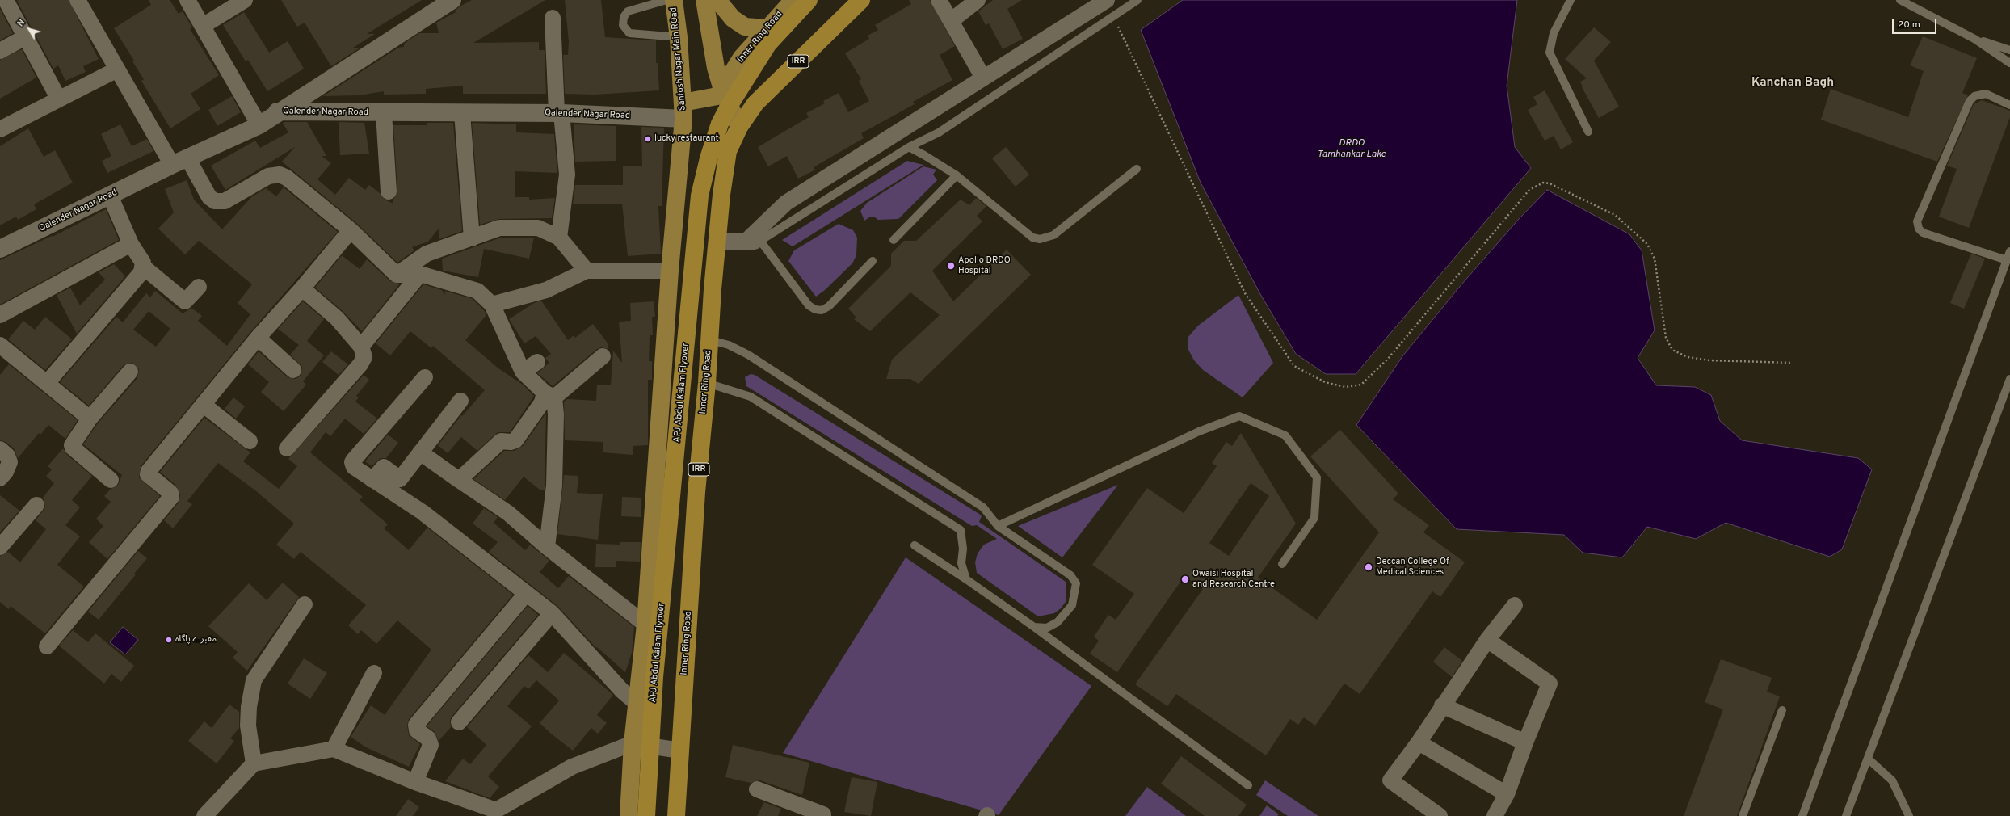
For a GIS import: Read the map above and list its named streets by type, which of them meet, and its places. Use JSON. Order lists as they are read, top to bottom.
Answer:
{
  "streets": {
    "highway": ["Inner Ring Road", "IRR", "APJ Abdul Kalam Flyover"],
    "main road": ["Santosh Nagar Main ROad"],
    "street": ["Qalender Nagar Road"]
  },
  "crossings": [
    ["Inner Ring Road", "Santosh Nagar Main ROad"],
    ["Inner Ring Road", "Qalender Nagar Road"],
    ["Santosh Nagar Main ROad", "Qalender Nagar Road"]
  ],
  "districts": ["Kanchan Bagh"],
  "water": ["DRDO Tamhankar Lake"],
  "places": [
    "lucky restaurant",
    "Apollo DRDO Hospital",
    "Deccan College Of Medical Sciences",
    "Owaisi Hospital and Research Centre",
    "مقبرے پاگاہ"
  ],
  "scale_bar": "20 m",
  "north": "top left"
}
